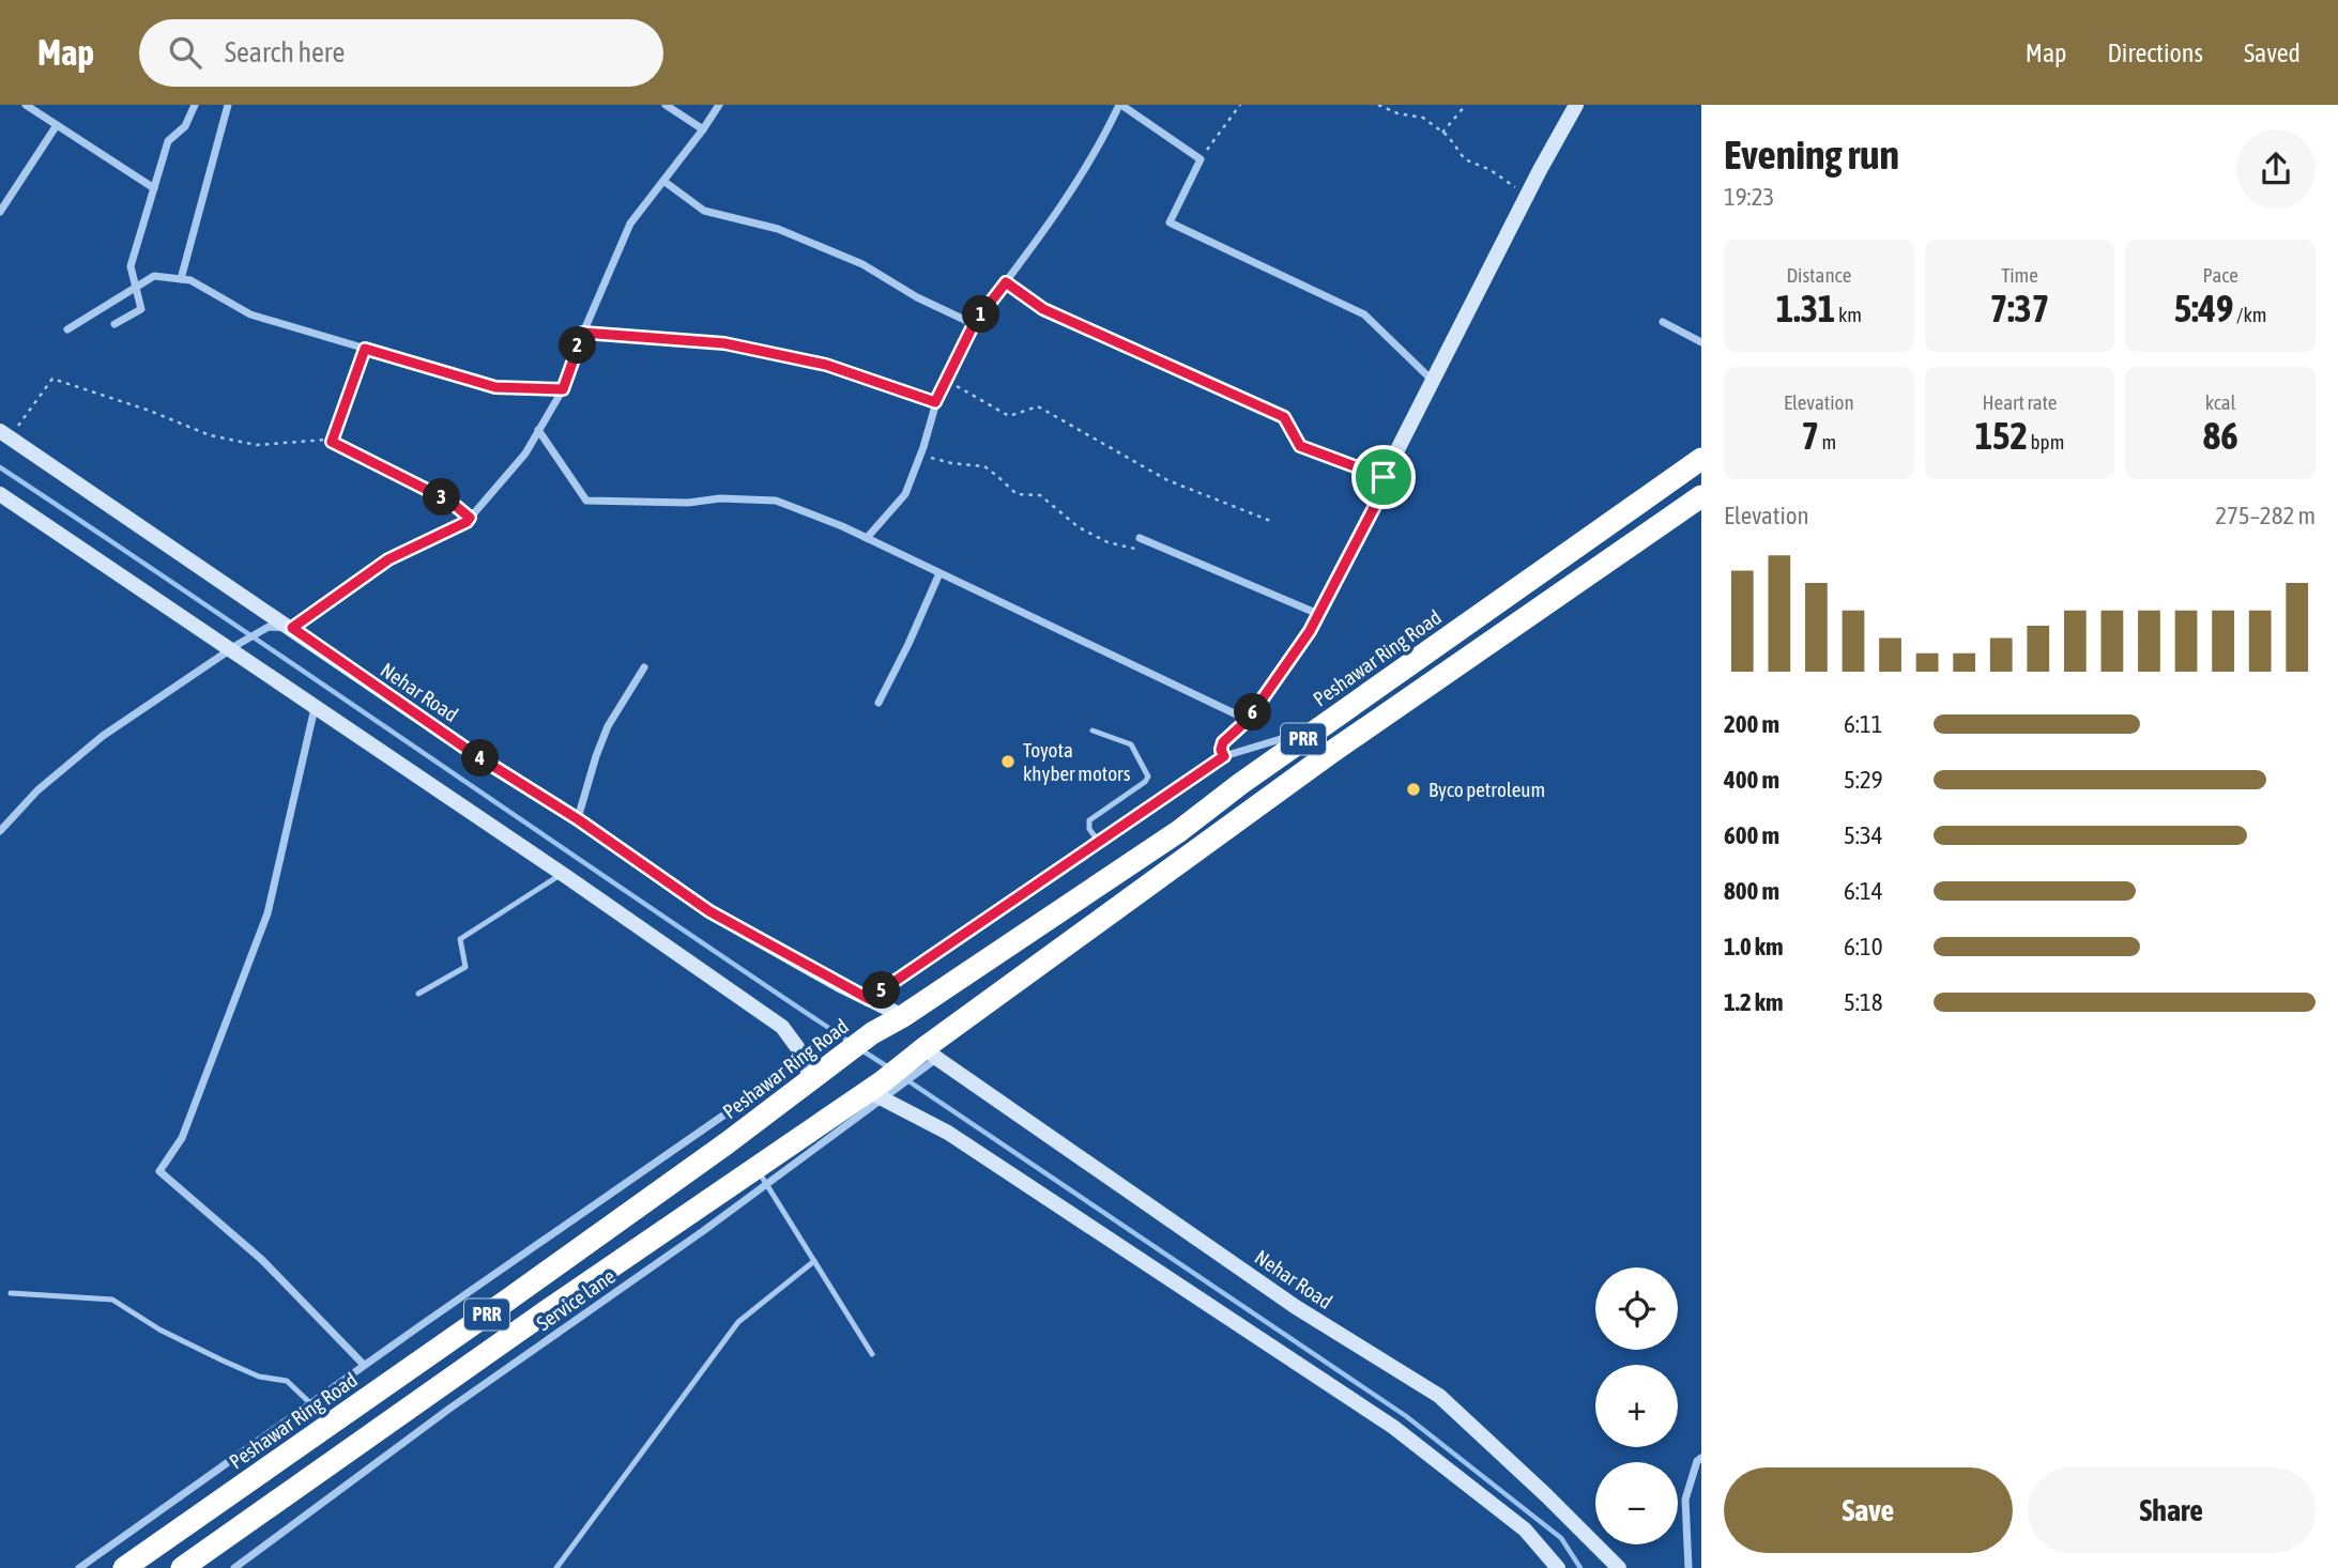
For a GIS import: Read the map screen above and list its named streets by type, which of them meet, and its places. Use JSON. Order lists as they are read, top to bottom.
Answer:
{
  "streets": {
    "highway": ["Peshawar Ring Road", "PRR"],
    "main road": ["Nehar Road"],
    "street": ["Service lane"]
  },
  "crossings": [
    ["Peshawar Ring Road", "Nehar Road"],
    ["Nehar Road", "PRR"],
    ["PRR", "Service lane"]
  ],
  "places": ["Toyota khyber motors", "Byco petroleum"],
  "page": {
    "header": "Map",
    "search": "Search here",
    "nav": ["Map", "Directions", "Saved"],
    "heading": ["Evening run", "19:23"],
    "stats": [
      ["Distance", "1.31 km"],
      ["Time", "7:37"],
      ["Pace", "5:49 /km"],
      ["Elevation", "7 m"],
      ["Heart rate", "152 bpm"],
      ["kcal", "86"]
    ],
    "pins": [
      "1",
      "2",
      "3",
      "6",
      "4",
      "5"
    ],
    "chart": ["Elevation", "275–282 m"],
    "list": [
      {
        "name": "200 m",
        "note": "6:11"
      },
      {
        "name": "400 m",
        "note": "5:29"
      },
      {
        "name": "600 m",
        "note": "5:34"
      },
      {
        "name": "800 m",
        "note": "6:14"
      },
      {
        "name": "1.0 km",
        "note": "6:10"
      },
      {
        "name": "1.2 km",
        "note": "5:18"
      }
    ],
    "map_buttons": ["+", "−"],
    "buttons": ["Save", "Share"]
  }
}
